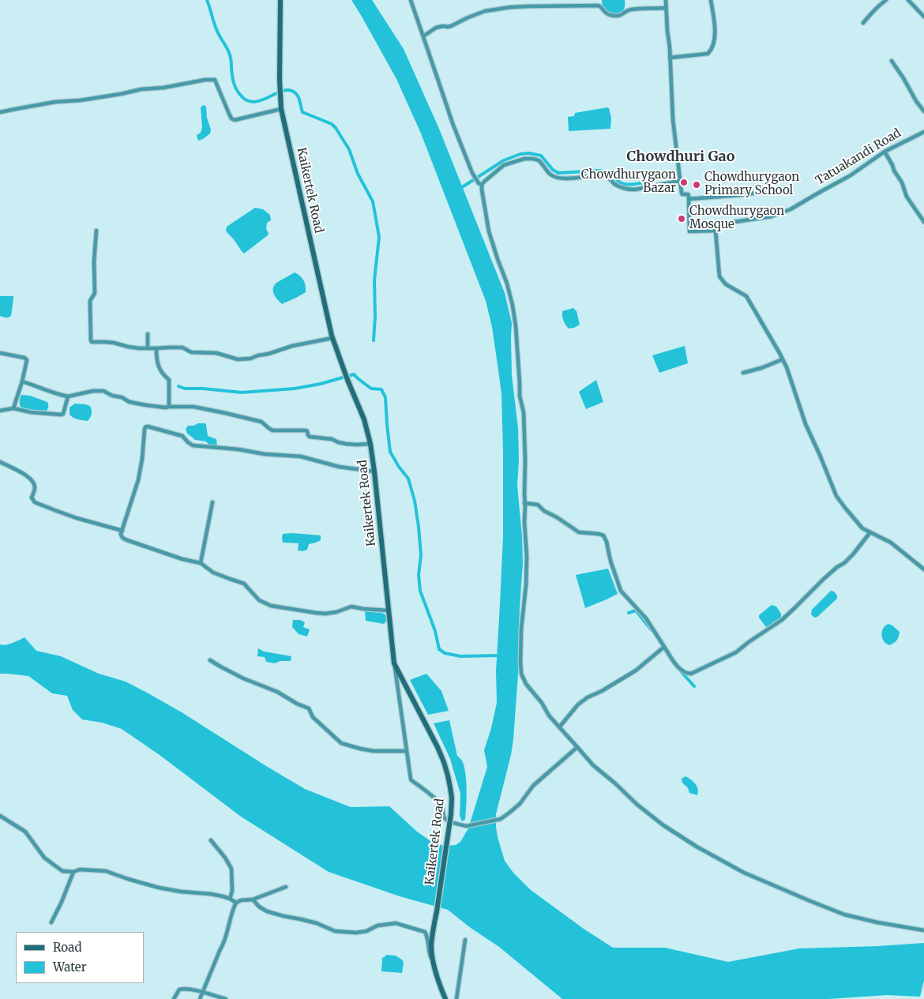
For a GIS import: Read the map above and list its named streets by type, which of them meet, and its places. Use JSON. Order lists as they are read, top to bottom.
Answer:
{
  "streets": {
    "main road": ["Kaikertek Road"],
    "street": ["Tatuakandi Road"]
  },
  "districts": ["Chowdhuri Gao"],
  "places": ["Chowdhurygaon Bazar", "Chowdhurygaon Primary School", "Chowdhurygaon Mosque"],
  "legend": ["Road", "Water"]
}
